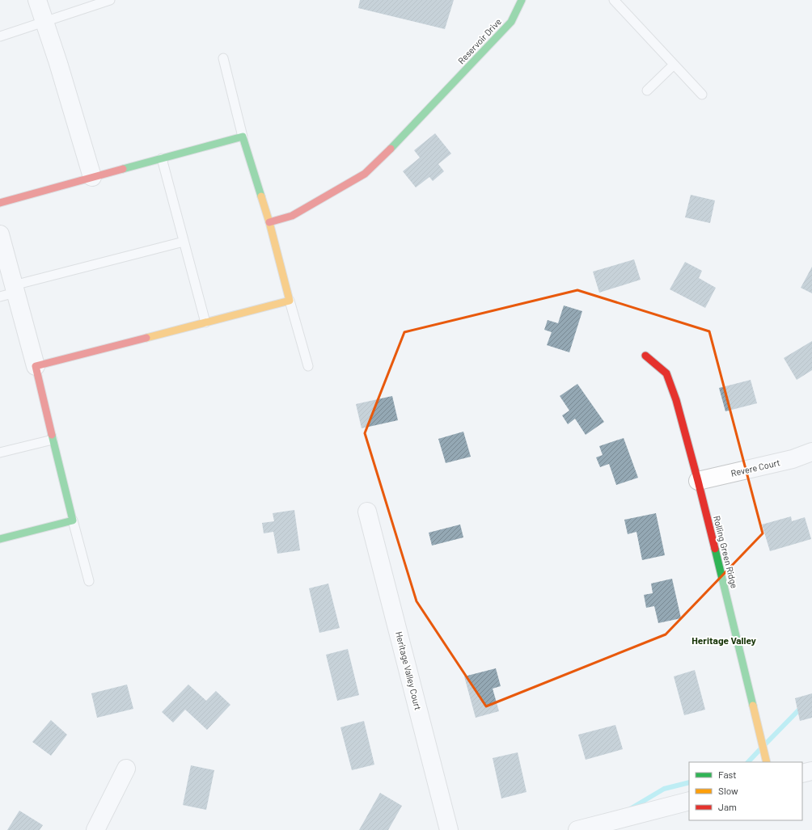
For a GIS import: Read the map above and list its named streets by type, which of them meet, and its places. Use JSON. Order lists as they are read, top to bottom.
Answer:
{
  "streets": {
    "street": [
      "Reservoir Drive",
      "Revere Court",
      "Rolling Green Ridge",
      "Heritage Valley Court"
    ]
  },
  "crossings": [
    ["Revere Court", "Rolling Green Ridge"]
  ],
  "districts": ["Heritage Valley"],
  "legend": ["Fast", "Slow", "Jam"]
}
